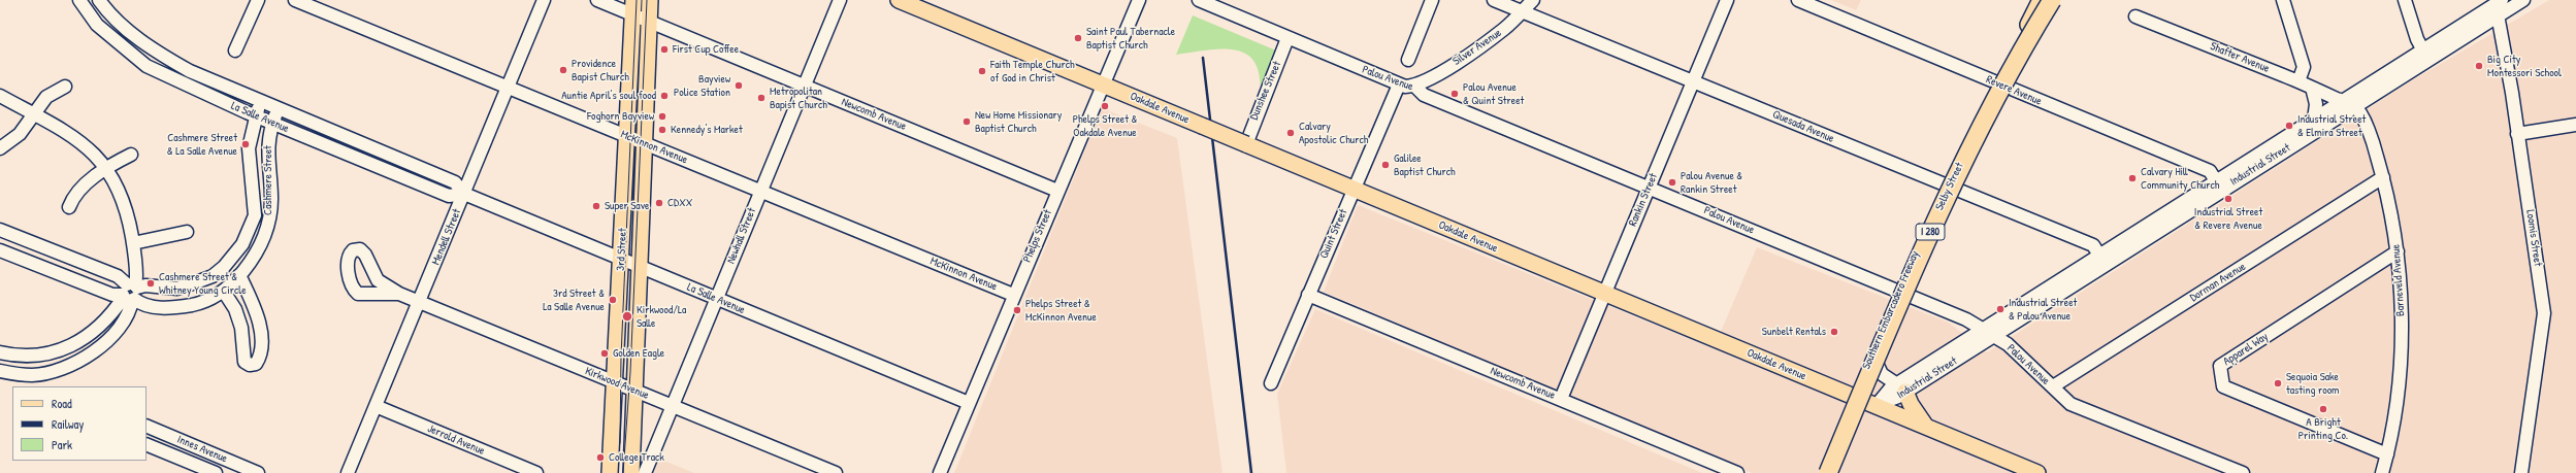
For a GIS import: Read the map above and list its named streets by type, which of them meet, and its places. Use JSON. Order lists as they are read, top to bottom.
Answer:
{
  "streets": {
    "highway": ["I 280", "Southern Embarcadero Freeway"],
    "main road": ["Oakdale Avenue", "3rd Street"],
    "street": [
      "Silver Avenue",
      "Shafter Avenue",
      "Palou Avenue",
      "Dunshee Street",
      "Revere Avenue",
      "Newcomb Avenue",
      "La Salle Avenue",
      "Quesada Avenue",
      "McKinnon Avenue",
      "Industrial Street",
      "Cashmere Street",
      "Selby Street",
      "Rankin Street",
      "Quint Street",
      "Newhall Street",
      "Phelps Street",
      "Mendell Street",
      "Loomis Street",
      "Barneveld Avenue",
      "Dorman Avenue",
      "Apparel Way",
      "Kirkwood Avenue",
      "Jerrold Avenue",
      "Innes Avenue"
    ]
  },
  "crossings": [
    ["Silver Avenue", "Palou Avenue"],
    ["Silver Avenue", "Quesada Avenue"],
    ["Shafter Avenue", "Industrial Street"],
    ["Shafter Avenue", "Barneveld Avenue"],
    ["Palou Avenue", "Dunshee Street"],
    ["Palou Avenue", "Industrial Street"],
    ["Palou Avenue", "Selby Street"],
    ["Palou Avenue", "Rankin Street"],
    ["Palou Avenue", "Quint Street"],
    ["Palou Avenue", "Dorman Avenue"],
    ["Dunshee Street", "Oakdale Avenue"],
    ["Revere Avenue", "Industrial Street"],
    ["Revere Avenue", "Selby Street"],
    ["Revere Avenue", "Southern Embarcadero Freeway"],
    ["Oakdale Avenue", "Industrial Street"],
    ["Oakdale Avenue", "Selby Street"],
    ["Oakdale Avenue", "Rankin Street"],
    ["Oakdale Avenue", "Quint Street"],
    ["Oakdale Avenue", "Phelps Street"],
    ["Newcomb Avenue", "Rankin Street"],
    ["Newcomb Avenue", "Quint Street"],
    ["Newcomb Avenue", "Newhall Street"],
    ["Newcomb Avenue", "Phelps Street"],
    ["Newcomb Avenue", "3rd Street"],
    ["La Salle Avenue", "Cashmere Street"],
    ["La Salle Avenue", "Newhall Street"],
    ["La Salle Avenue", "Phelps Street"],
    ["La Salle Avenue", "Mendell Street"],
    ["La Salle Avenue", "3rd Street"],
    ["Quesada Avenue", "Industrial Street"],
    ["Quesada Avenue", "Selby Street"],
    ["Quesada Avenue", "Rankin Street"],
    ["McKinnon Avenue", "Newhall Street"],
    ["McKinnon Avenue", "Phelps Street"],
    ["McKinnon Avenue", "Mendell Street"],
    ["McKinnon Avenue", "3rd Street"],
    ["Industrial Street", "Loomis Street"],
    ["Industrial Street", "Barneveld Avenue"],
    ["Selby Street", "Southern Embarcadero Freeway"],
    ["Newhall Street", "Kirkwood Avenue"],
    ["Mendell Street", "Kirkwood Avenue"],
    ["Mendell Street", "Jerrold Avenue"],
    ["3rd Street", "Kirkwood Avenue"],
    ["Barneveld Avenue", "Dorman Avenue"],
    ["Barneveld Avenue", "Apparel Way"]
  ],
  "places": [
    "Saint Paul Tabernacle Baptist Church",
    "First Cup Coffee",
    "Big City Montessori School",
    "Providence Bapist Church",
    "Faith Temple Church of God in Christ",
    "Bayview Police Station",
    "Palou Avenue & Quint Street",
    "Auntie April's soul food",
    "Metropolitan Bapist Church",
    "Phelps Street & Oakdale Avenue",
    "Foghorn Bayview",
    "New Home Missionary Baptist Church",
    "Industrial Street & Elmira Street",
    "Kennedy's Market",
    "Calvary Apostolic Church",
    "Cashmere Street & La Salle Avenue",
    "Galilee Baptist Church",
    "Calvary Hill Community Church",
    "Palou Avenue & Rankin Street",
    "Industrial Street & Revere Avenue",
    "CDXX",
    "Super Save",
    "Cashmere Street & Whitney Young Circle",
    "3rd Street & La Salle Avenue",
    "Industrial Street & Palou Avenue",
    "Phelps Street & McKinnon Avenue",
    "Kirkwood/La Salle",
    "Sunbelt Rentals",
    "Golden Eagle",
    "Sequoia Sake tasting room",
    "A Bright Printing Co.",
    "College Track"
  ],
  "legend": ["Road", "Railway", "Park"]
}
